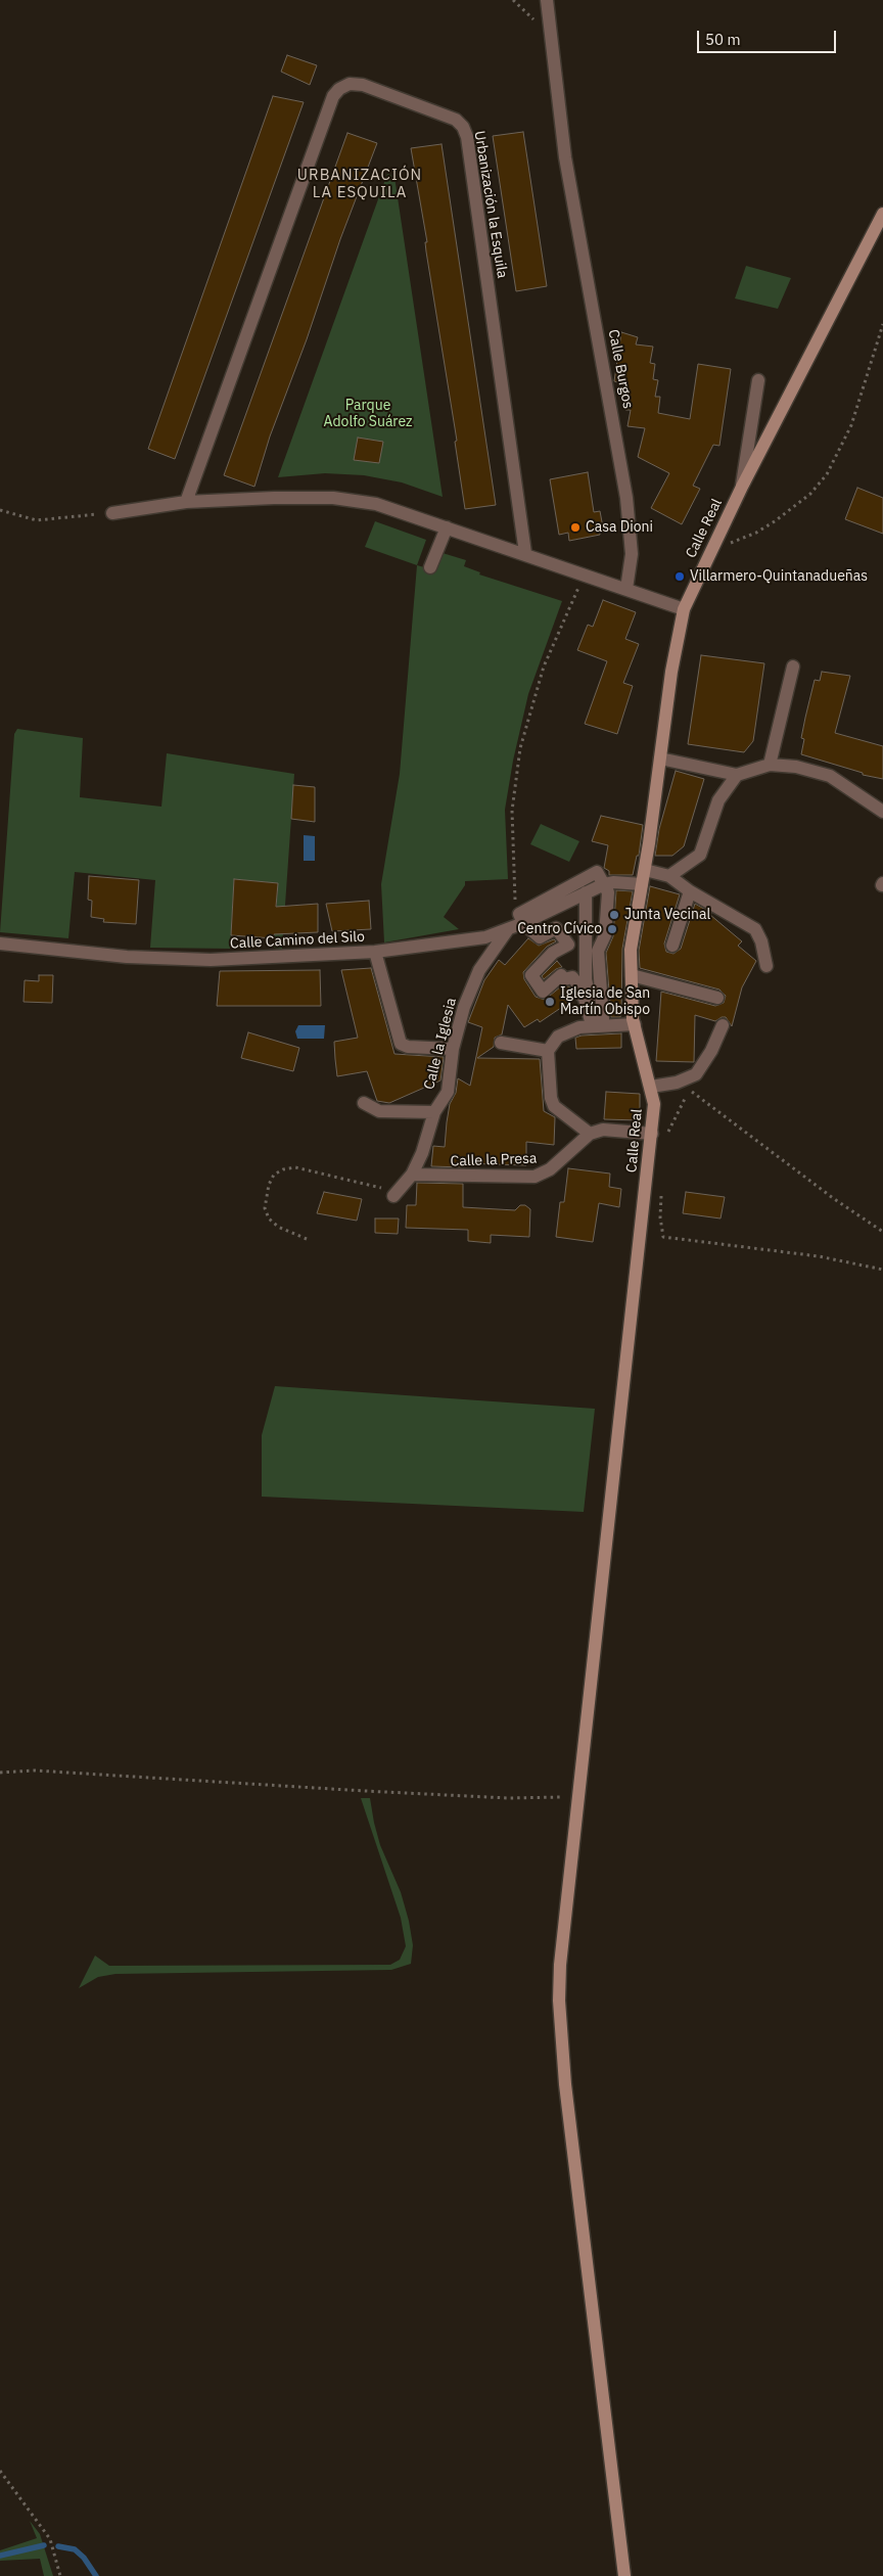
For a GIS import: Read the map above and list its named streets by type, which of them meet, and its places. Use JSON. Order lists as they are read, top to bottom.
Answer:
{
  "streets": {
    "street": [
      "Urbanización la Esquila",
      "Calle Burgos",
      "Calle Real",
      "Calle Camino del Silo",
      "Calle la Iglesia",
      "Calle la Presa"
    ]
  },
  "crossings": [
    ["Calle Real", "Calle la Presa"],
    ["Calle Camino del Silo", "Calle la Iglesia"],
    ["Calle la Iglesia", "Calle la Presa"]
  ],
  "districts": ["URBANIZACIÓN LA ESQUILA"],
  "parks": ["Parque Adolfo Suárez"],
  "places": [
    "Casa Dioni",
    "Villarmero-Quintanadueñas",
    "Junta Vecinal",
    "Centro Cívico",
    "Iglesia de San Martín Obispo"
  ],
  "scale_bar": "50 m"
}
